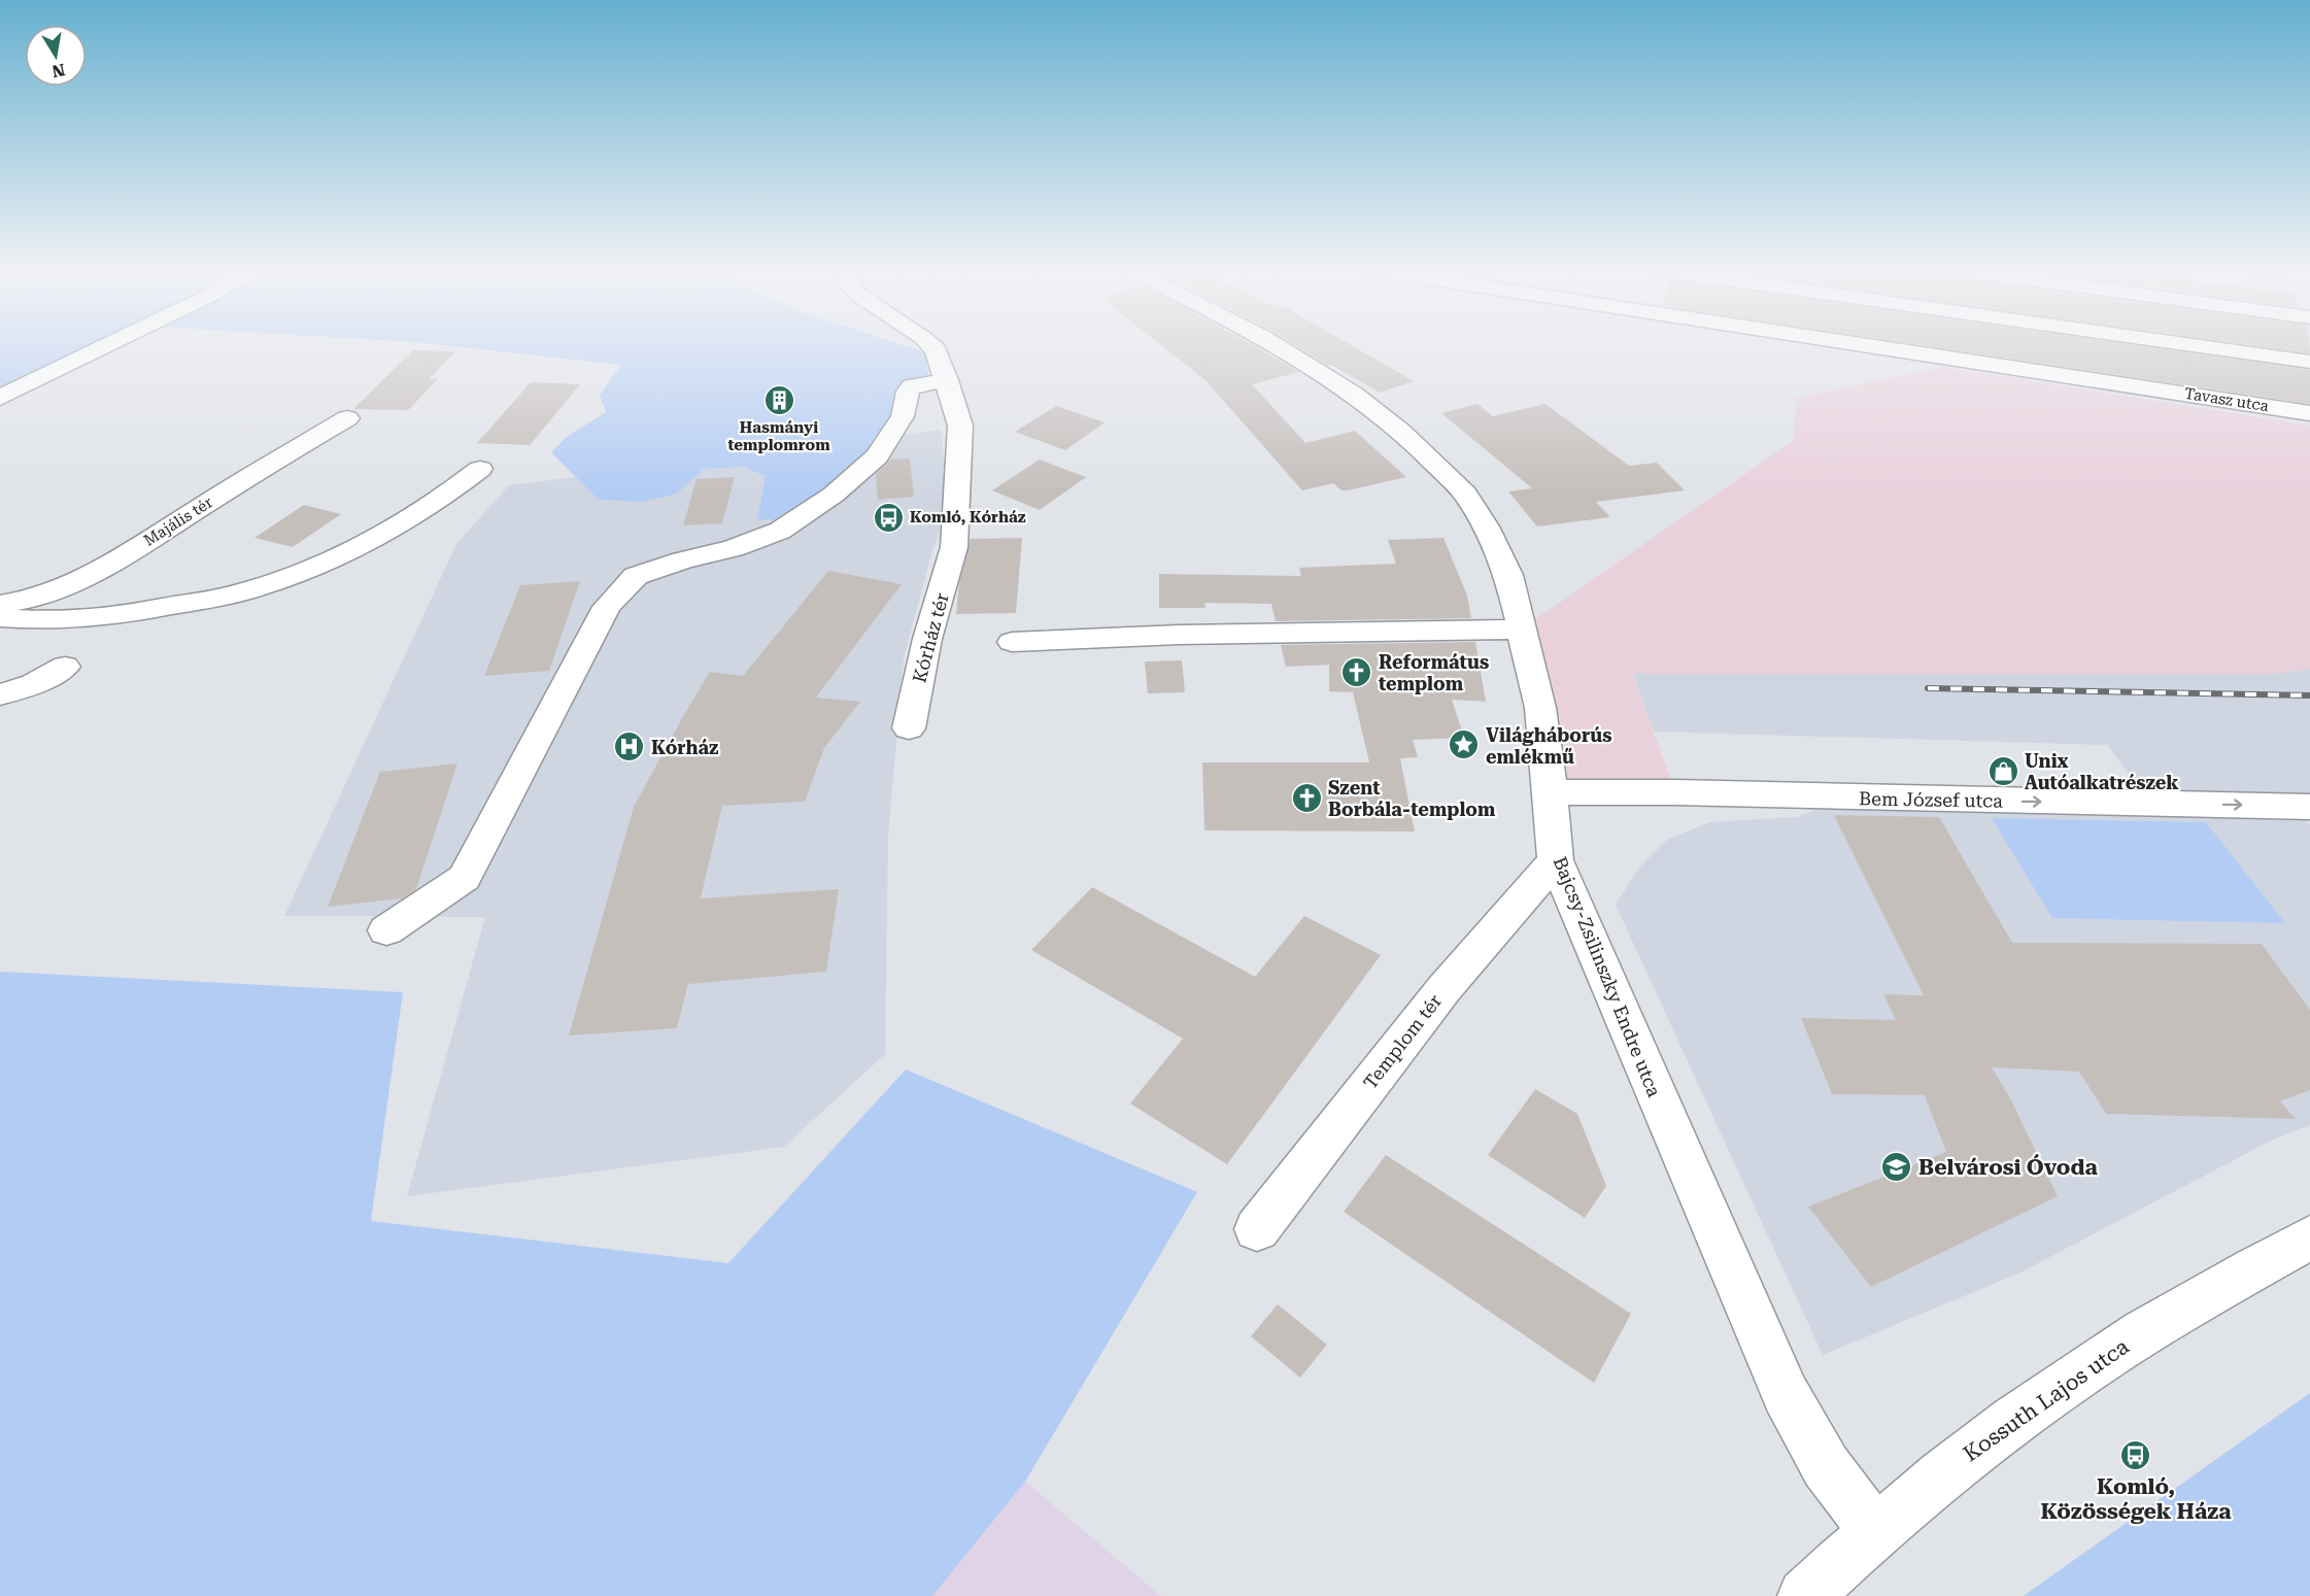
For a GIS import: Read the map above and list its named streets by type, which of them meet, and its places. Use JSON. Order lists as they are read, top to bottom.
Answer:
{
  "streets": {
    "street": [
      "Tavasz utca",
      "Majális tér",
      "Kórház tér",
      "Bem József utca",
      "Bajcsy-Zsilinszky Endre utca",
      "Templom tér",
      "Kossuth Lajos utca"
    ]
  },
  "crossings": [
    ["Bem József utca", "Bajcsy-Zsilinszky Endre utca"],
    ["Bajcsy-Zsilinszky Endre utca", "Templom tér"],
    ["Bajcsy-Zsilinszky Endre utca", "Kossuth Lajos utca"]
  ],
  "one_way": ["Bem József utca"],
  "places": {
    "building": ["Hasmányi templomrom"],
    "bus stop": ["Komló, Kórház", "Komló, Közösségek Háza"],
    "church": ["Református templom", "Szent Borbála-templom"],
    "place": ["Világháborús emlékmű"],
    "hospital": ["Kórház"],
    "shop": ["Unix Autóalkatrészek"],
    "school or university": ["Belvárosi Óvoda"]
  },
  "north": "bottom"
}
